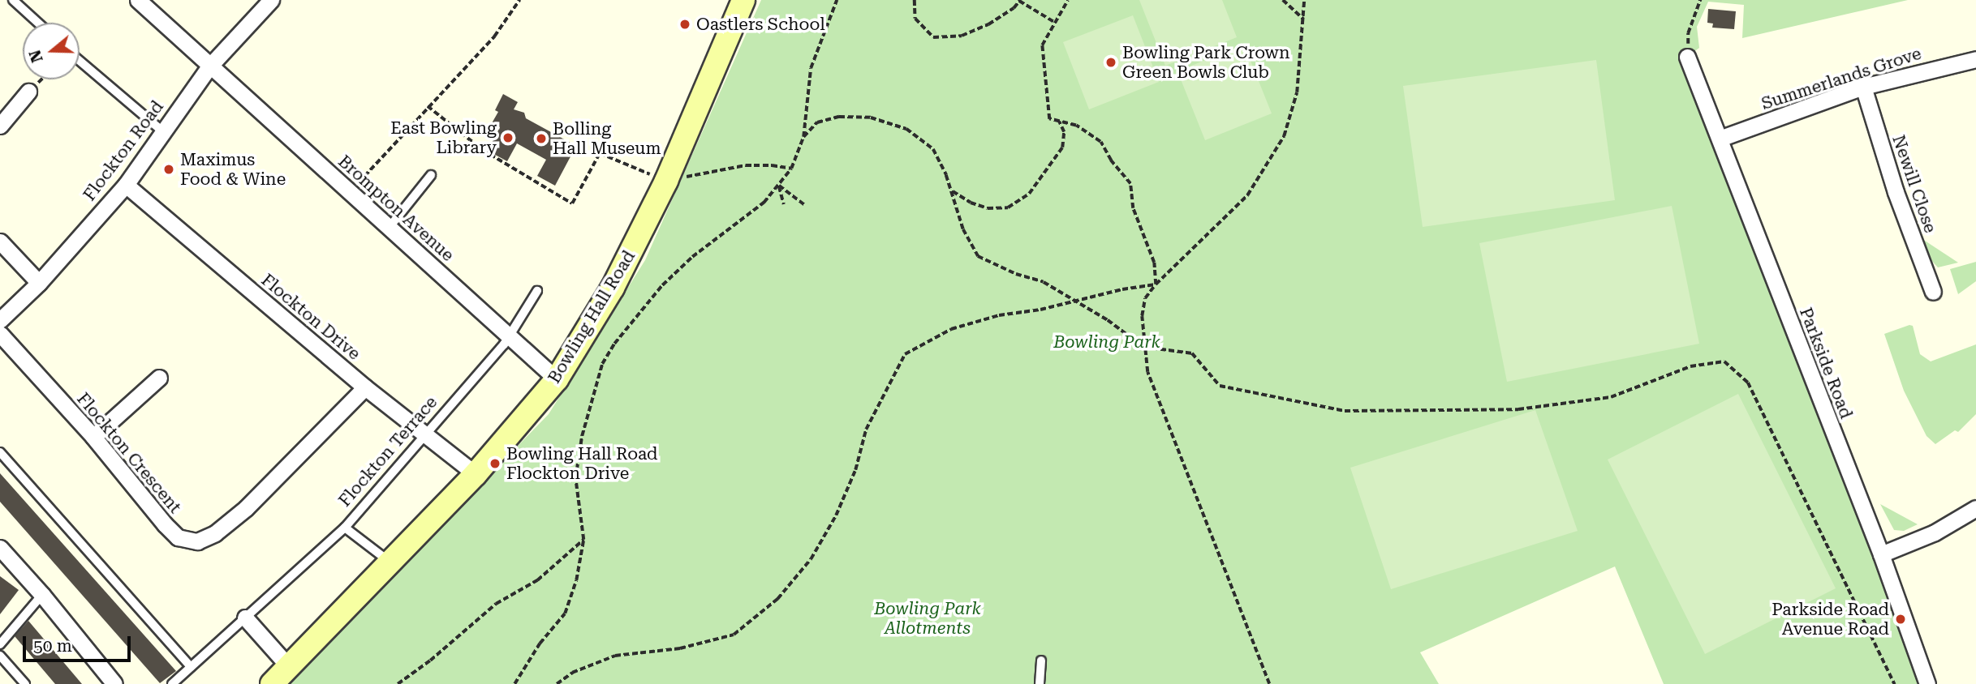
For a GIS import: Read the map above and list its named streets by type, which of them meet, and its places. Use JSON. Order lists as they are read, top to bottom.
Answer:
{
  "streets": {
    "street": [
      "Summerlands Grove",
      "Flockton Road",
      "Newill Close",
      "Brompton Avenue",
      "Flockton Drive",
      "Bowling Hall Road",
      "Parkside Road",
      "Flockton Crescent"
    ],
    "lane": ["Flockton Terrace"]
  },
  "crossings": [
    ["Summerlands Grove", "Newill Close"],
    ["Summerlands Grove", "Parkside Road"],
    ["Flockton Road", "Brompton Avenue"],
    ["Flockton Road", "Flockton Drive"],
    ["Brompton Avenue", "Bowling Hall Road"],
    ["Brompton Avenue", "Flockton Terrace"],
    ["Flockton Drive", "Bowling Hall Road"],
    ["Flockton Drive", "Flockton Terrace"],
    ["Flockton Drive", "Flockton Crescent"]
  ],
  "parks": ["Bowling Park", "Bowling Park Allotments"],
  "places": [
    "Oastlers School",
    "Bowling Park Crown Green Bowls Club",
    "East Bowling Library",
    "Bolling Hall Museum",
    "Maximus Food & Wine",
    "Bowling Hall Road Flockton Drive",
    "Parkside Road Avenue Road"
  ],
  "scale_bar": "50 m",
  "north": "left"
}
